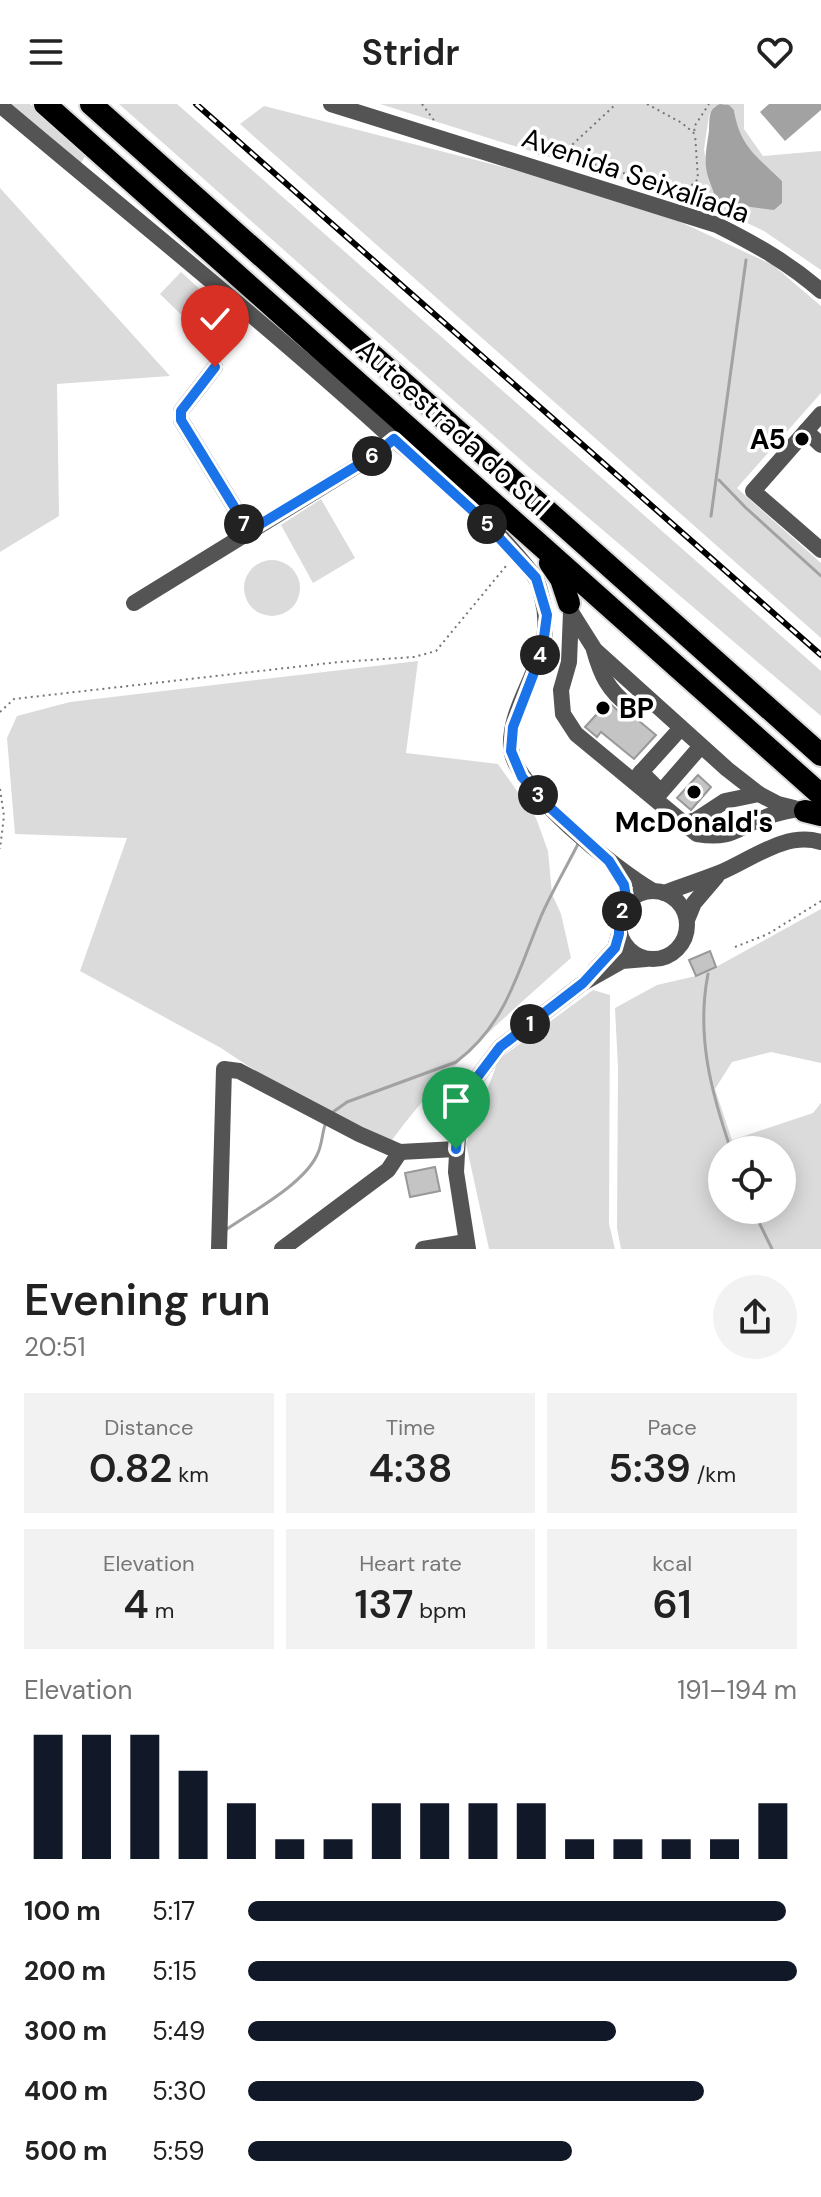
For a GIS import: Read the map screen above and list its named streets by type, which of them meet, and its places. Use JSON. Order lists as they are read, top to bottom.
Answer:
{
  "streets": {
    "highway": ["Autoestrada do Sul"],
    "street": ["Avenida Seixalíada"]
  },
  "places": ["A5", "BP", "McDonald's"],
  "page": {
    "header": "Stridr",
    "pins": [
      "6",
      "5",
      "7",
      "4",
      "3",
      "2",
      "1"
    ],
    "heading": ["Evening run", "20:51"],
    "stats": [
      ["Distance", "0.82 km"],
      ["Time", "4:38"],
      ["Pace", "5:39 /km"],
      ["Elevation", "4 m"],
      ["Heart rate", "137 bpm"],
      ["kcal", "61"]
    ],
    "chart": ["Elevation", "191–194 m"],
    "list": [
      {
        "name": "100 m",
        "note": "5:17"
      },
      {
        "name": "200 m",
        "note": "5:15"
      },
      {
        "name": "300 m",
        "note": "5:49"
      },
      {
        "name": "400 m",
        "note": "5:30"
      },
      {
        "name": "500 m",
        "note": "5:59"
      }
    ]
  }
}
